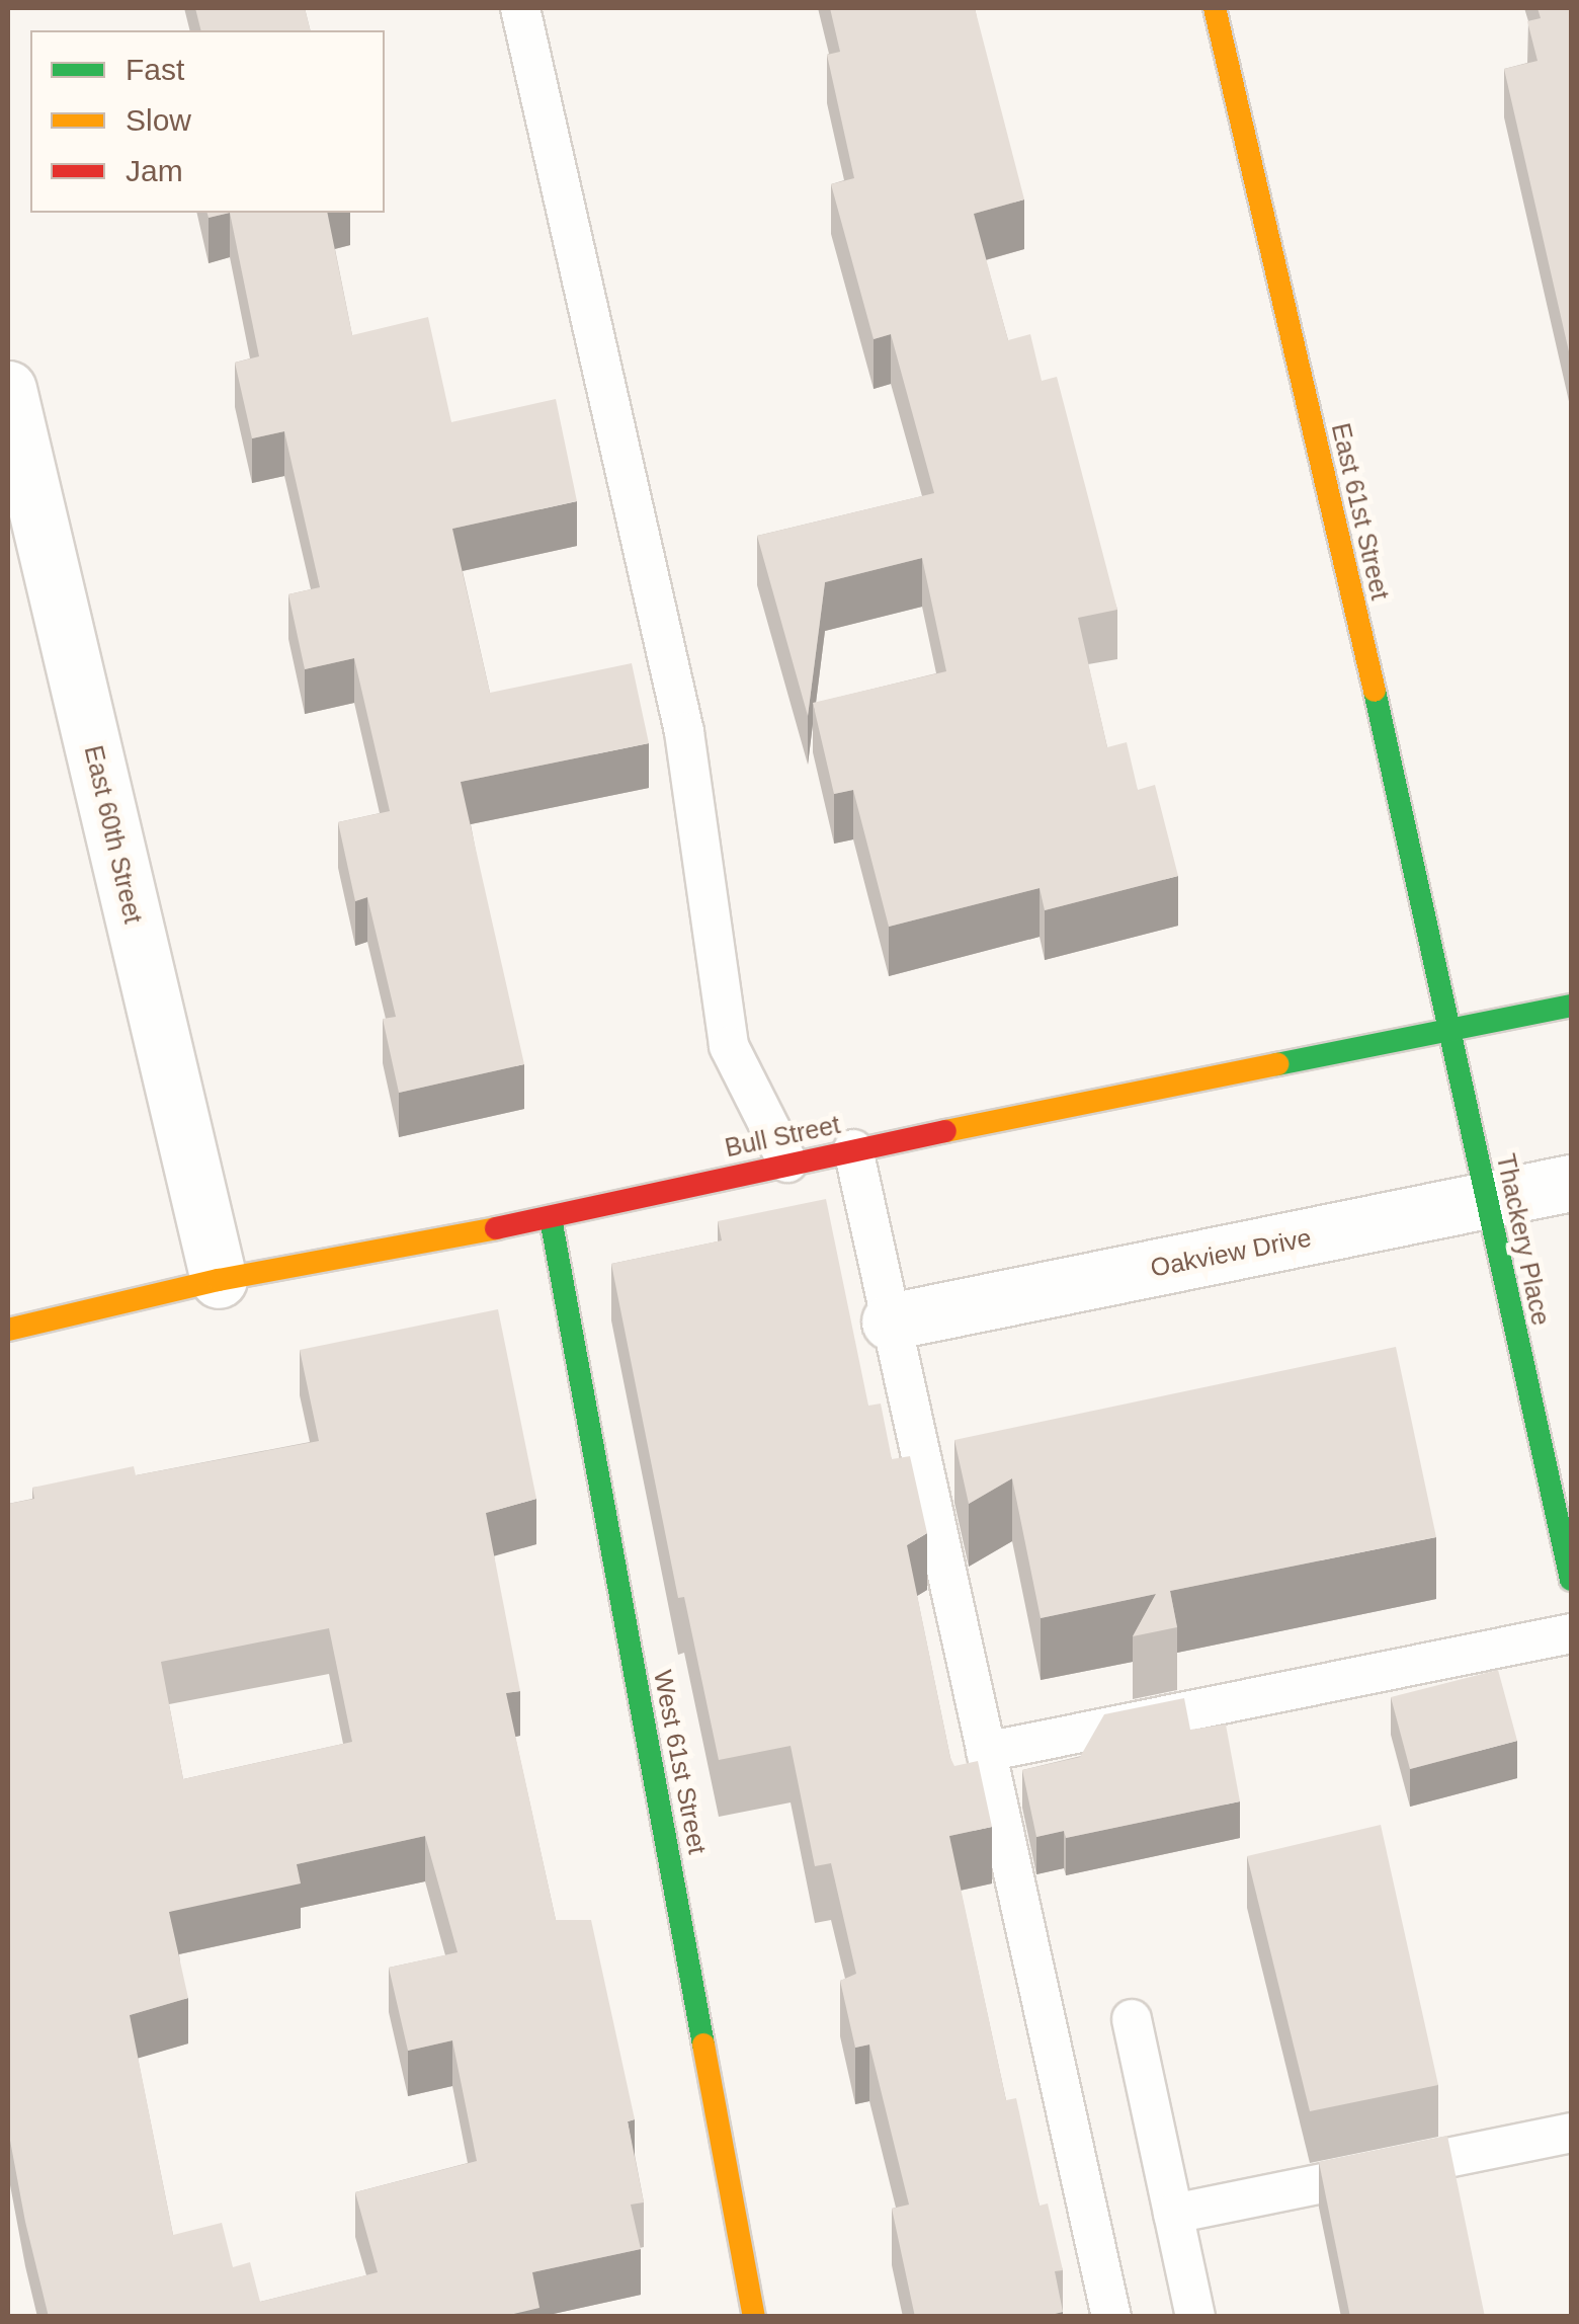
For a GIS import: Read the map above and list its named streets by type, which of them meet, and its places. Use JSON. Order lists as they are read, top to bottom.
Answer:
{
  "streets": {
    "street": [
      "East 61st Street",
      "East 60th Street",
      "Bull Street",
      "Thackery Place",
      "Oakview Drive",
      "West 61st Street"
    ]
  },
  "crossings": [
    ["East 61st Street", "Bull Street"],
    ["East 61st Street", "Thackery Place"],
    ["East 60th Street", "Bull Street"],
    ["Bull Street", "Thackery Place"],
    ["Bull Street", "West 61st Street"],
    ["Thackery Place", "Oakview Drive"]
  ],
  "legend": ["Fast", "Slow", "Jam"]
}
